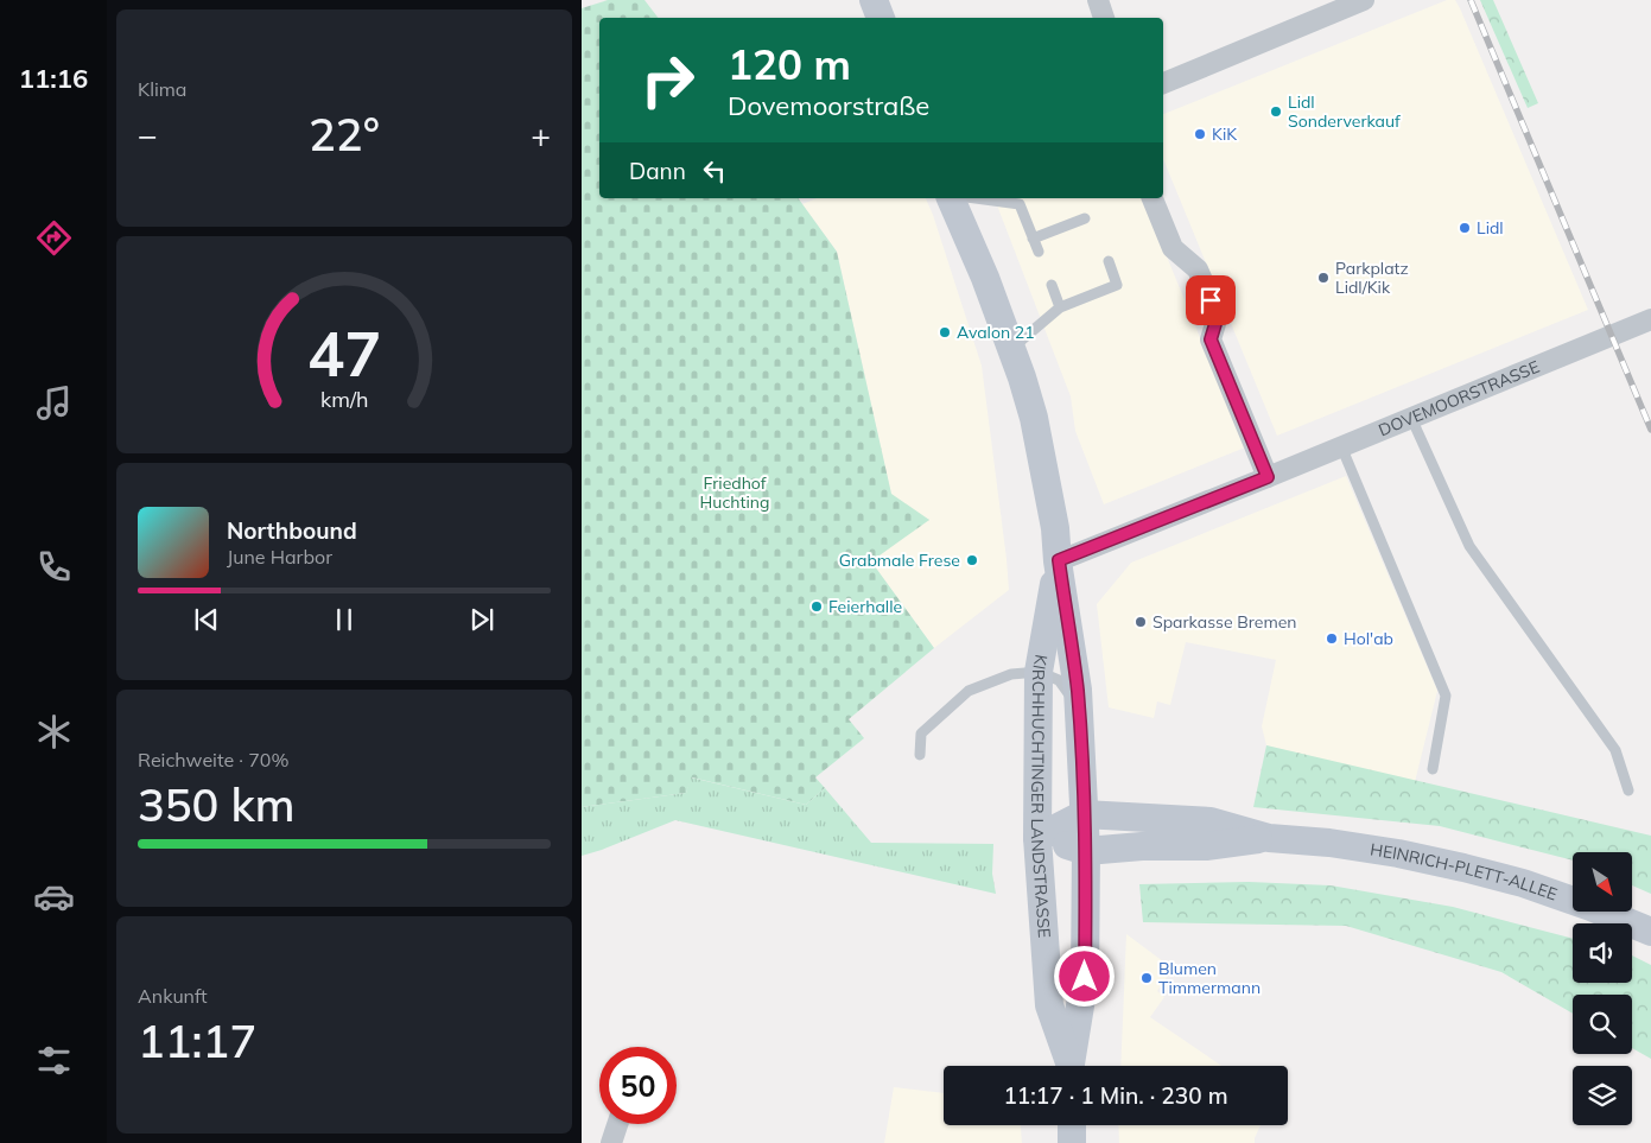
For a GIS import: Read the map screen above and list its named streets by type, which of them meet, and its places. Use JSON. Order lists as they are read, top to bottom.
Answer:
{
  "streets": {
    "main road": ["KIRCHHUCHTINGER LANDSTRASSE", "HEINRICH-PLETT-ALLEE"],
    "street": ["DOVEMOORSTRASSE"]
  },
  "crossings": [
    ["DOVEMOORSTRASSE", "KIRCHHUCHTINGER LANDSTRASSE"],
    ["KIRCHHUCHTINGER LANDSTRASSE", "HEINRICH-PLETT-ALLEE"]
  ],
  "parks": ["Friedhof Huchting"],
  "places": [
    "Lidl Sonderverkauf",
    "KiK",
    "Lidl",
    "Parkplatz Lidl/Kik",
    "Avalon 21",
    "Grabmale Frese",
    "Feierhalle",
    "Sparkasse Bremen",
    "Hol'ab",
    "Blumen Timmermann"
  ],
  "north": "bottom right",
  "page": {
    "tabs": "11:16",
    "tile": [
      "Klima",
      ["Reichweite · 70%", "350 km"],
      ["Ankunft", "11:17"]
    ],
    "turn": ["120 m", "Dovemoorstraße"],
    "heat": ["−", "22°", "+"],
    "then": "Dann",
    "song": ["Northbound", "June Harbor"],
    "limit": "50",
    "trip": "11:17 · 1 Min. · 230 m",
    "gauge": ["47", "km/h"]
  }
}
